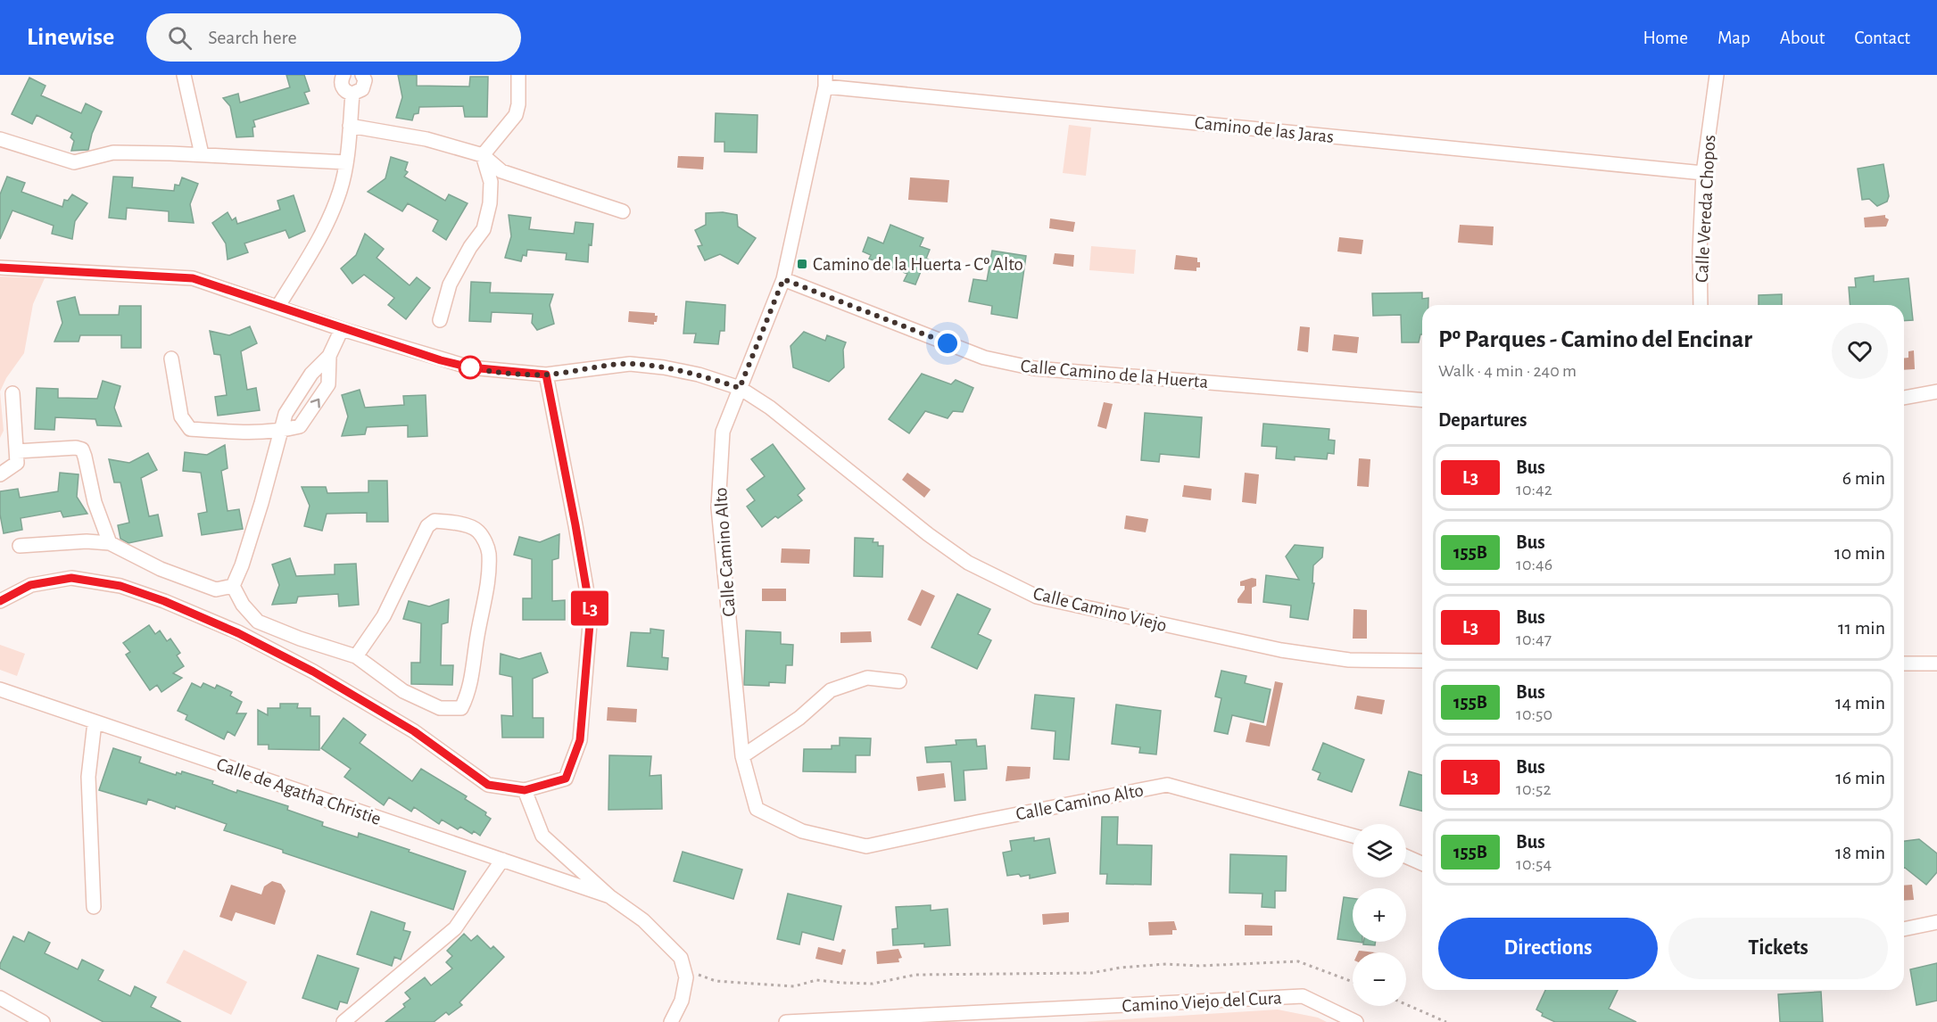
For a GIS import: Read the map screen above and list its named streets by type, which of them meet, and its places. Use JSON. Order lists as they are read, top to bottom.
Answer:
{
  "streets": {
    "street": [
      "Camino de las Jaras",
      "Calle Vereda Chopos",
      "Calle Camino de la Huerta",
      "Calle Camino Alto",
      "Calle Camino Viejo",
      "Calle de Agatha Christie",
      "Camino Viejo del Cura"
    ]
  },
  "crossings": [
    ["Camino de las Jaras", "Calle Vereda Chopos"],
    ["Camino de las Jaras", "Calle Camino Alto"],
    ["Calle Camino de la Huerta", "Calle Camino Alto"],
    ["Calle Camino Alto", "Calle Camino Viejo"]
  ],
  "places": {
    "transit": ["Camino de la Huerta - Cº Alto"]
  },
  "lines": ["bus line L3"],
  "page": {
    "header": "Linewise",
    "search": "Search here",
    "nav": [
      "Home",
      "Map",
      "About",
      "Contact"
    ],
    "on_map": "L3",
    "heading": [
      ["Pº Parques - Camino del Encinar", "Walk · 4 min · 240 m"],
      "Departures"
    ],
    "list": [
      {
        "mark": "L3",
        "name": "Bus",
        "note": "10:42",
        "value": "6 min"
      },
      {
        "mark": "155B",
        "name": "Bus",
        "note": "10:46",
        "value": "10 min"
      },
      {
        "mark": "L3",
        "name": "Bus",
        "note": "10:47",
        "value": "11 min"
      },
      {
        "mark": "155B",
        "name": "Bus",
        "note": "10:50",
        "value": "14 min"
      },
      {
        "mark": "L3",
        "name": "Bus",
        "note": "10:52",
        "value": "16 min"
      },
      {
        "mark": "155B",
        "name": "Bus",
        "note": "10:54",
        "value": "18 min"
      }
    ],
    "map_buttons": ["+", "−"],
    "buttons": ["Directions", "Tickets"]
  }
}
